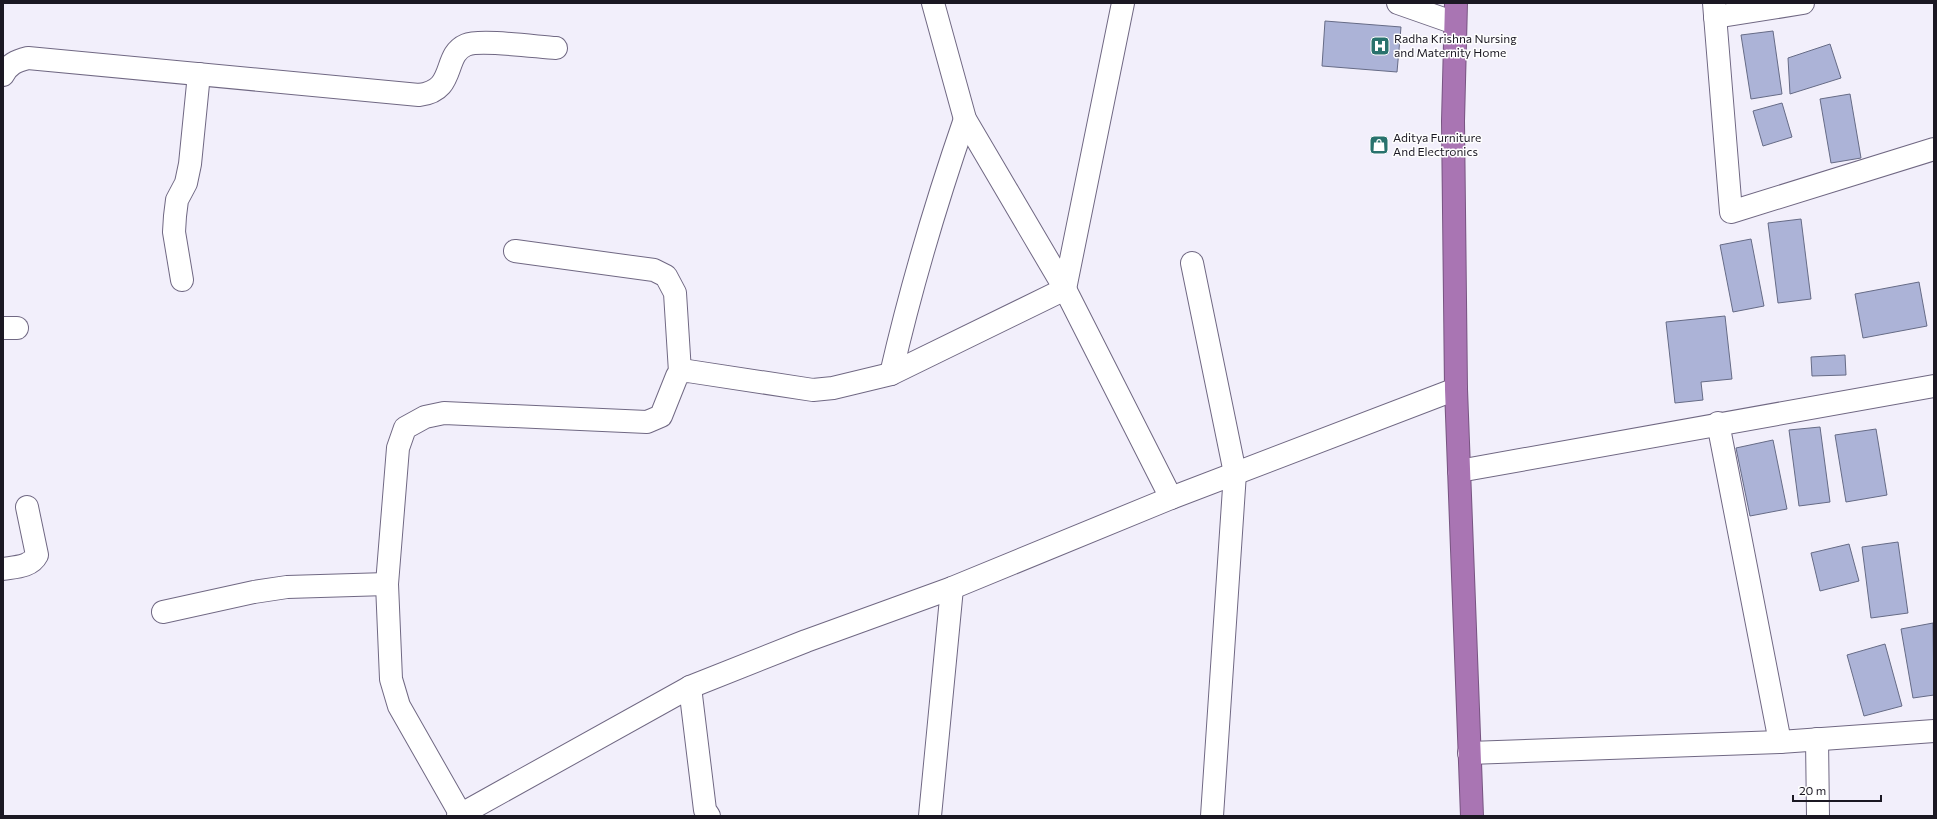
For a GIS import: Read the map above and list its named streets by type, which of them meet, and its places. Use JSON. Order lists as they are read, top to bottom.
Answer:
{
  "places": {
    "hospital": ["Radha Krishna Nursing and Maternity Home"],
    "shop": ["Aditya Furniture And Electronics"]
  },
  "scale_bar": "20 m"
}
